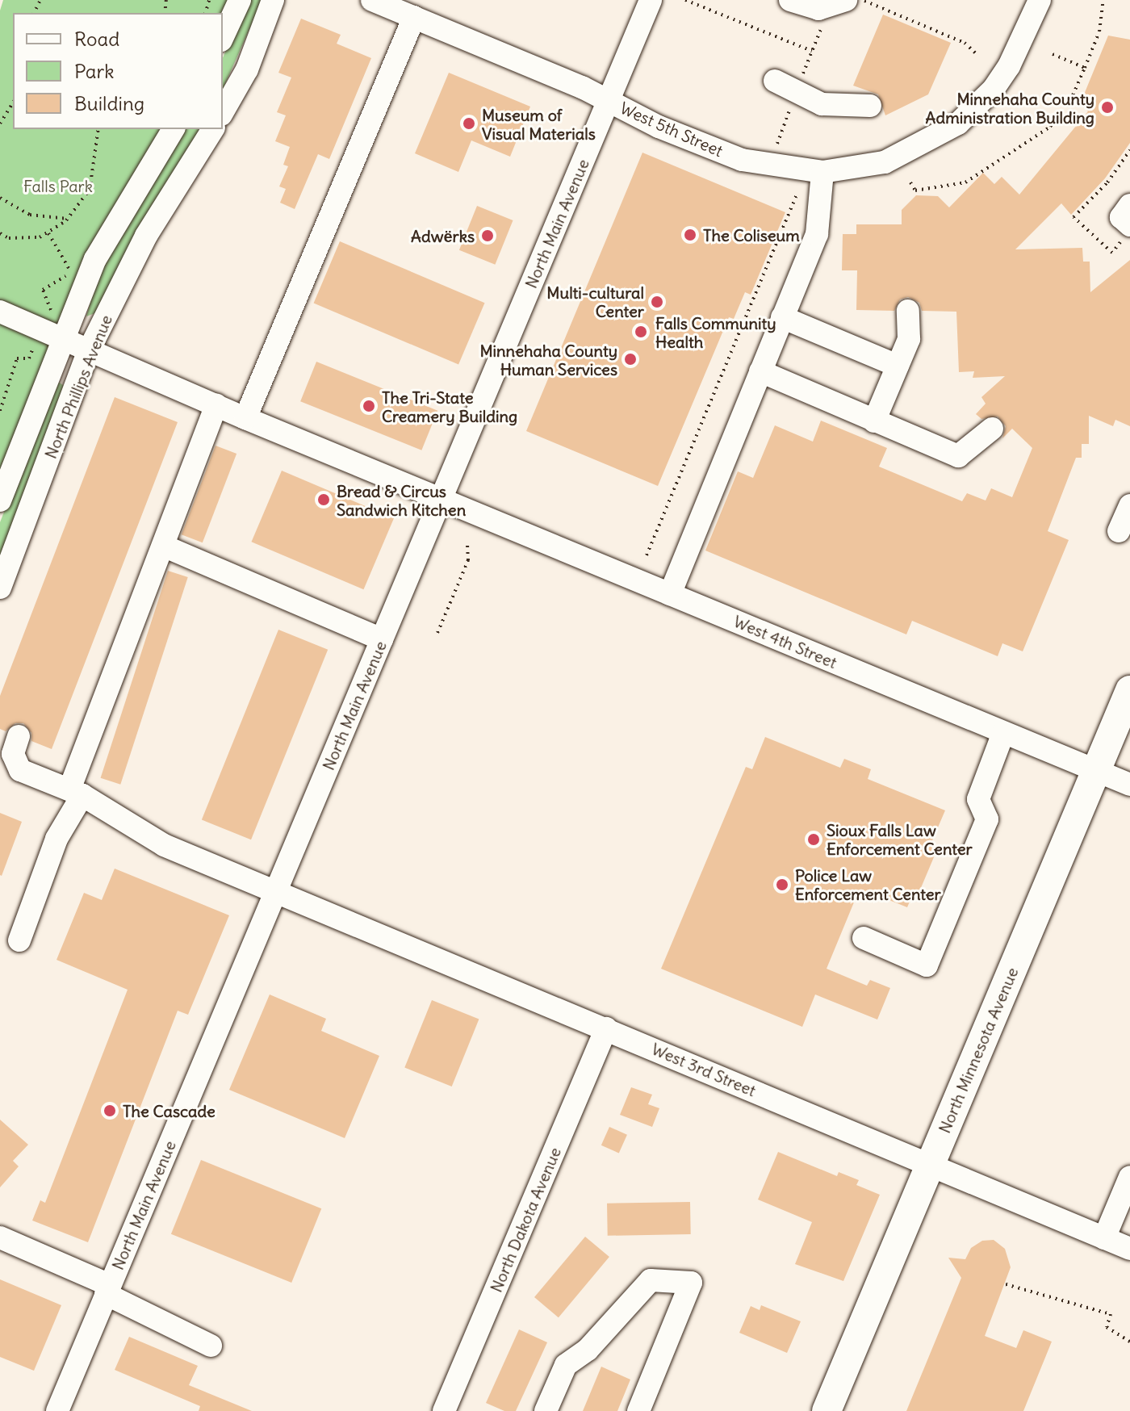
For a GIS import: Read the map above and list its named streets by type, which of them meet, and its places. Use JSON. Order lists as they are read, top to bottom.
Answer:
{
  "streets": {
    "main road": ["North Minnesota Avenue"],
    "street": [
      "West 5th Street",
      "North Main Avenue",
      "North Phillips Avenue",
      "West 4th Street",
      "West 3rd Street",
      "North Dakota Avenue"
    ]
  },
  "crossings": [
    ["West 5th Street", "North Main Avenue"],
    ["North Main Avenue", "West 4th Street"],
    ["North Main Avenue", "West 3rd Street"],
    ["North Phillips Avenue", "West 4th Street"],
    ["West 4th Street", "North Minnesota Avenue"],
    ["North Minnesota Avenue", "West 3rd Street"],
    ["West 3rd Street", "North Dakota Avenue"]
  ],
  "parks": ["Falls Park"],
  "places": [
    "Minnehaha County Administration Building",
    "Museum of Visual Materials",
    "The Coliseum",
    "Adwёrks",
    "Multi-cultural Center",
    "Falls Community Health",
    "Minnehaha County Human Services",
    "The Tri-State Creamery Building",
    "Bread & Circus Sandwich Kitchen",
    "Sioux Falls Law Enforcement Center",
    "Police Law Enforcement Center",
    "The Cascade"
  ],
  "legend": ["Road", "Park", "Building"]
}
